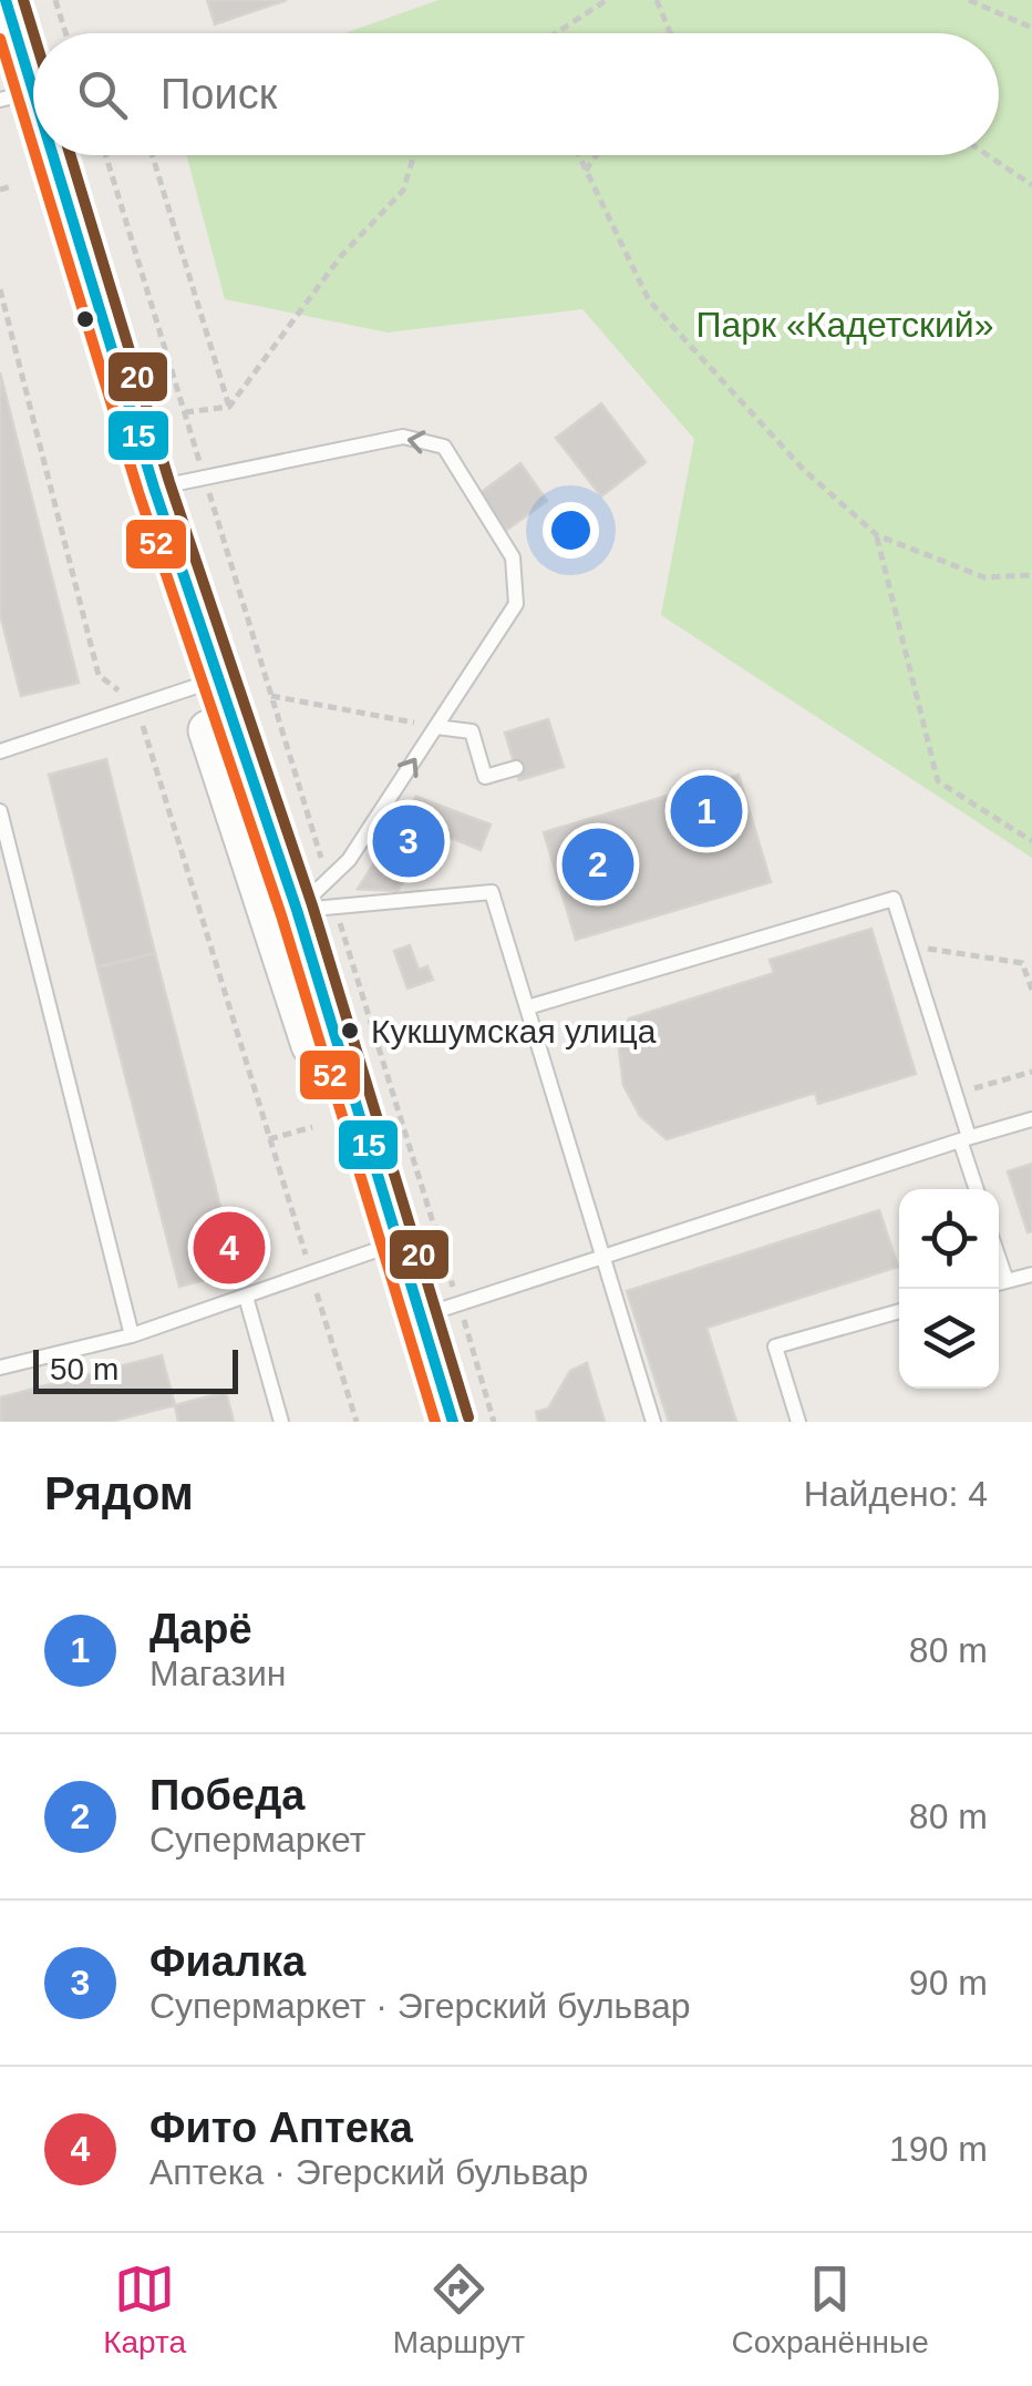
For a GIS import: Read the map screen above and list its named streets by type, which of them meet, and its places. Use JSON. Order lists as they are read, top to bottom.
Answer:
{
  "parks": ["Парк «Кадетский»"],
  "places": ["Кукшумская улица"],
  "lines": ["transit line 15", "transit line 20", "transit line 52"],
  "scale_bar": "50 m",
  "page": {
    "search": "Поиск",
    "pins": [
      "1",
      "3",
      "2",
      "4"
    ],
    "scale": "50 m",
    "heading": ["Рядом", "Найдено: 4"],
    "list": [
      {
        "mark": "1",
        "name": "Дарё",
        "note": "Магазин",
        "value": "80 m"
      },
      {
        "mark": "2",
        "name": "Победа",
        "note": "Супермаркет",
        "value": "80 m"
      },
      {
        "mark": "3",
        "name": "Фиалка",
        "note": "Супермаркет · Эгерский бульвар",
        "value": "90 m"
      },
      {
        "mark": "4",
        "name": "Фито Аптека",
        "note": "Аптека · Эгерский бульвар",
        "value": "190 m"
      }
    ],
    "nav": ["Карта", "Маршрут", "Сохранённые"]
  }
}
